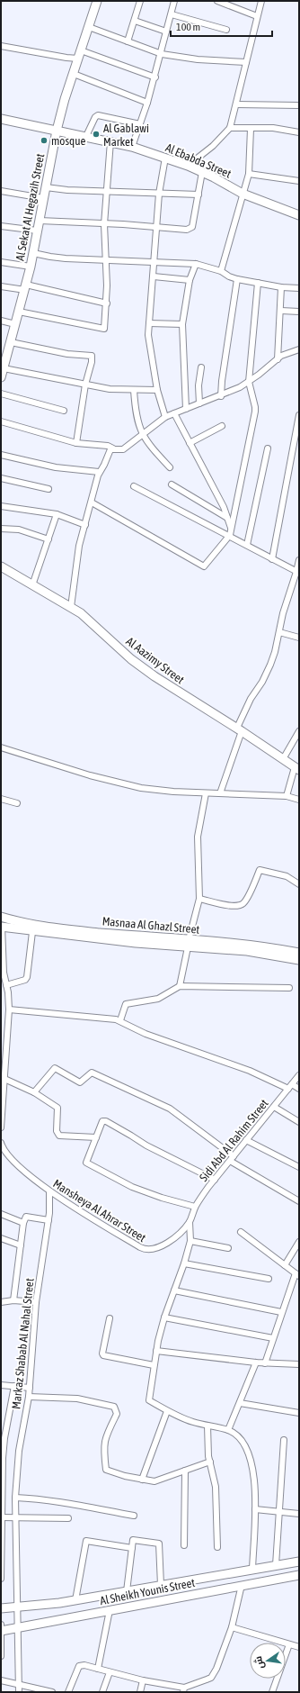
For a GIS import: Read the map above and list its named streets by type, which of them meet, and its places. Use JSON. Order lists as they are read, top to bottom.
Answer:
{
  "streets": {
    "street": [
      "Al Ebabda Street",
      "Al Sekat Al Hegazih Street",
      "Al Aazimy Street",
      "Masnaa Al Ghazl Street",
      "Sidi Abd Al Rahim Street",
      "Mansheya Al Ahrar Street",
      "Markaz Shabab Al Nahal Street",
      "Al Sheikh Younis Street"
    ]
  },
  "crossings": [
    ["Al Ebabda Street", "Al Sekat Al Hegazih Street"],
    ["Sidi Abd Al Rahim Street", "Mansheya Al Ahrar Street"],
    ["Mansheya Al Ahrar Street", "Markaz Shabab Al Nahal Street"],
    ["Markaz Shabab Al Nahal Street", "Al Sheikh Younis Street"]
  ],
  "places": ["Al Gablawi Market", "mosque"],
  "scale_bar": "100 m",
  "north": "left"
}
